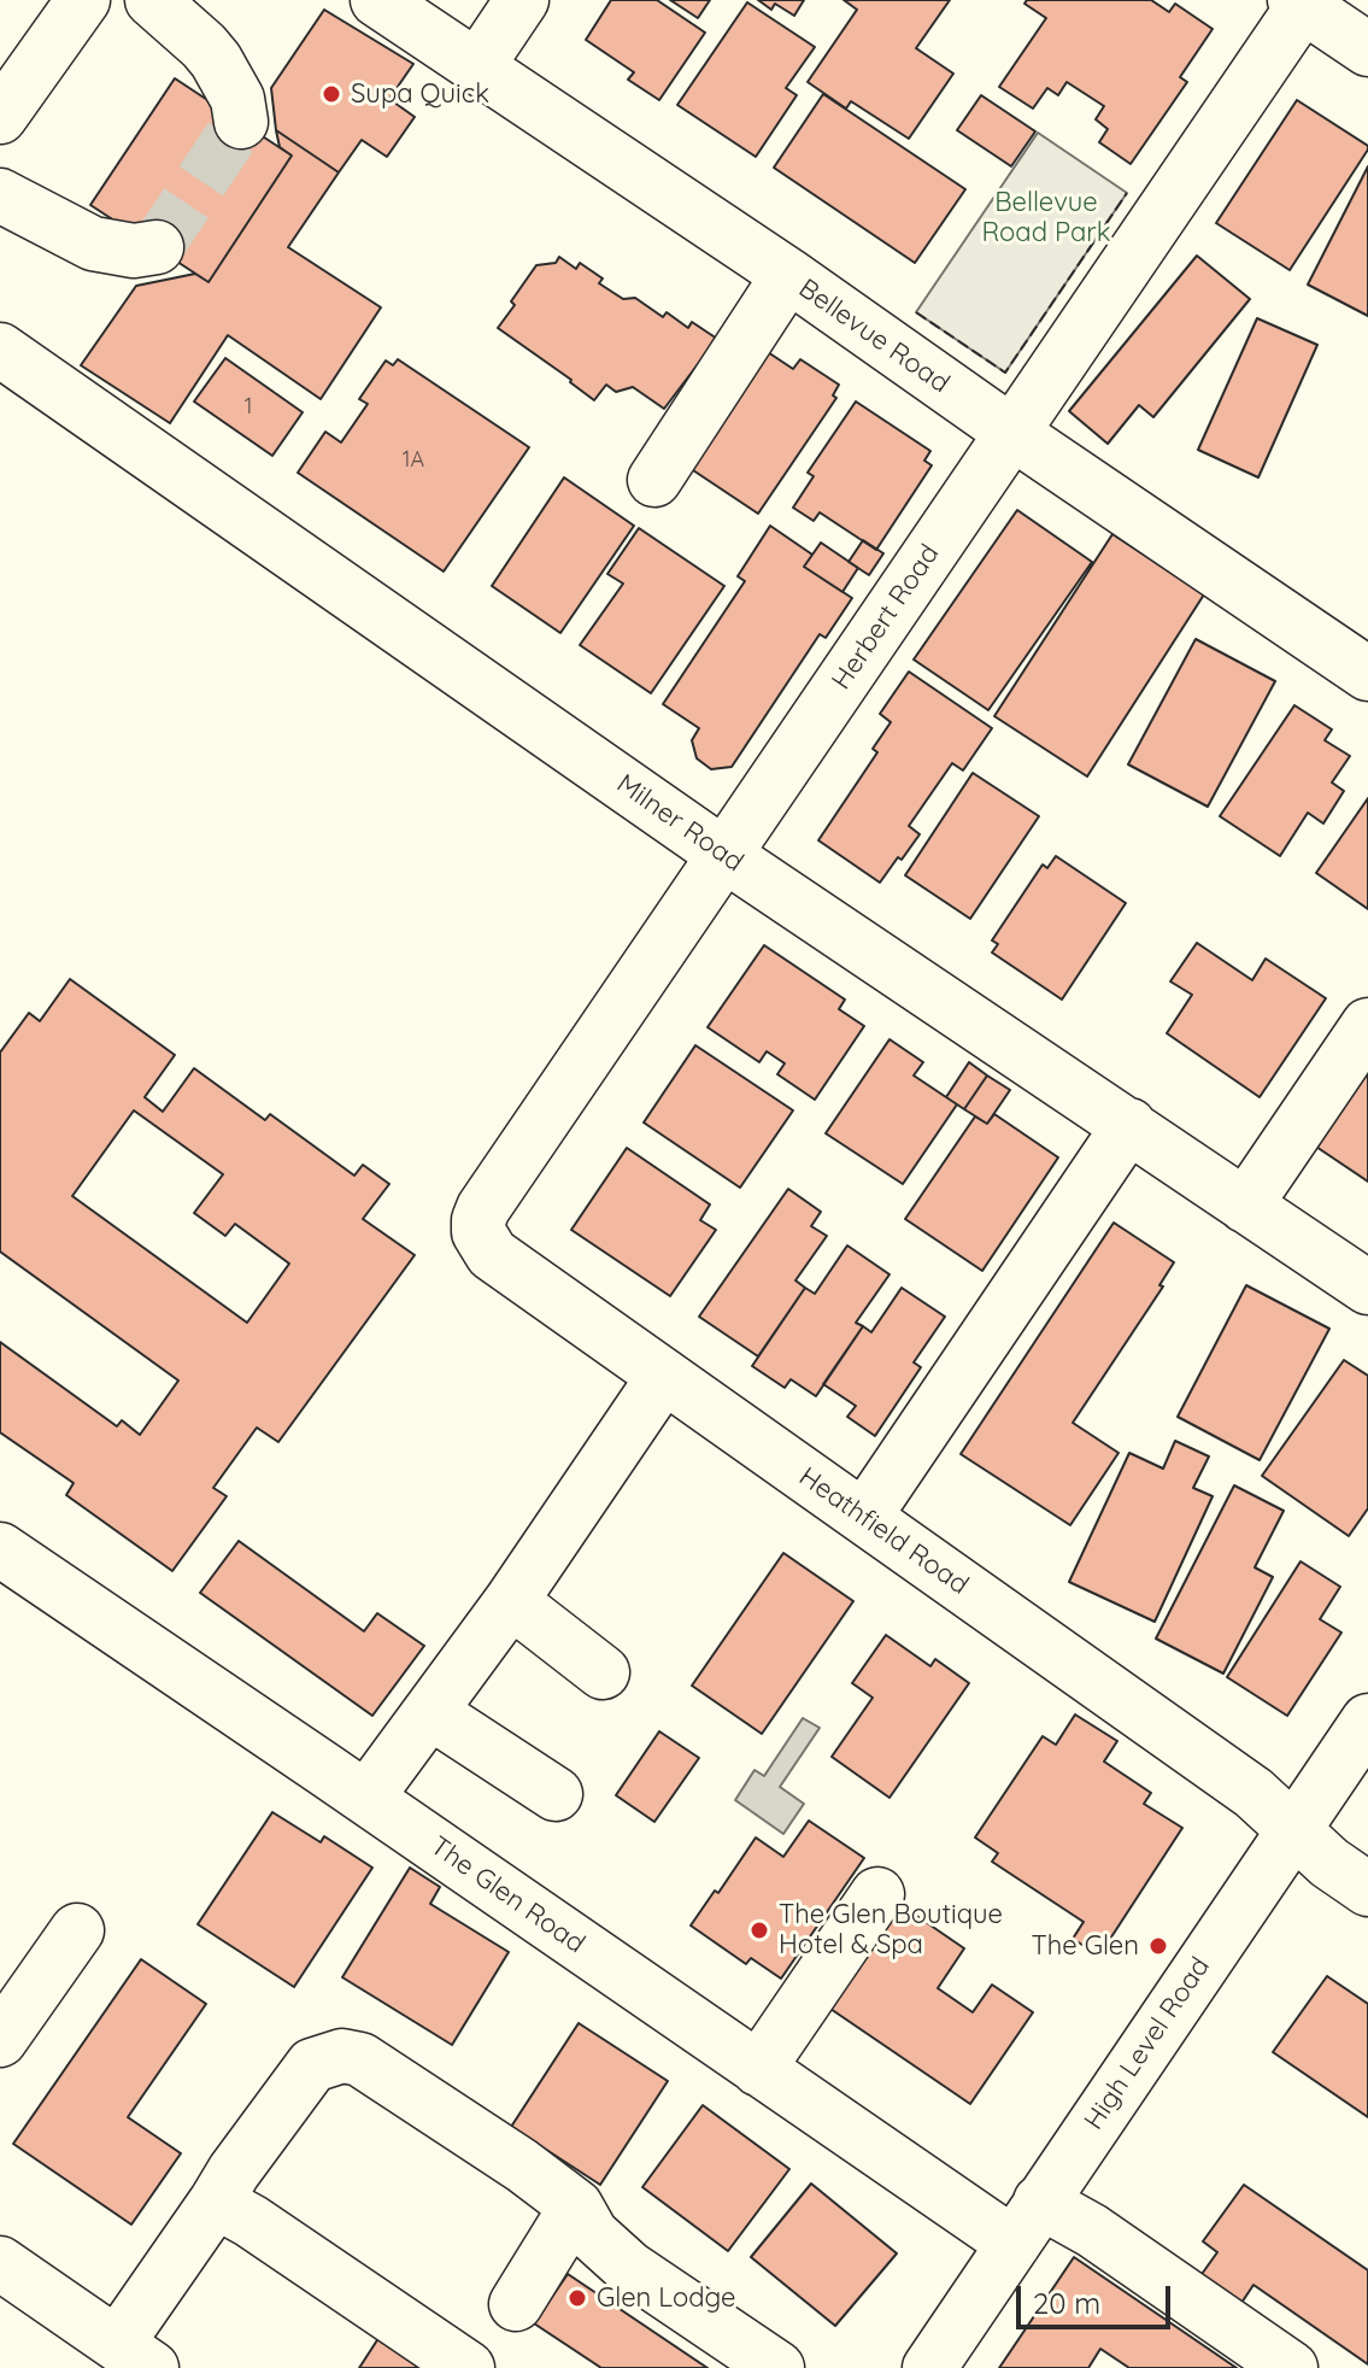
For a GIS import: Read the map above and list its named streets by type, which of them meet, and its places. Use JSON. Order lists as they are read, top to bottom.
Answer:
{
  "streets": {
    "street": [
      "Bellevue Road",
      "Herbert Road",
      "Milner Road",
      "Heathfield Road",
      "The Glen Road",
      "High Level Road"
    ]
  },
  "crossings": [
    ["Bellevue Road", "Herbert Road"],
    ["Herbert Road", "Milner Road"],
    ["Herbert Road", "Heathfield Road"],
    ["Heathfield Road", "High Level Road"],
    ["The Glen Road", "High Level Road"]
  ],
  "parks": ["Bellevue Road Park"],
  "places": [
    "Supa Quick",
    "The Glen Boutique Hotel & Spa",
    "The Glen",
    "Glen Lodge"
  ],
  "house_numbers": ["1", "1A"],
  "scale_bar": "20 m"
}
